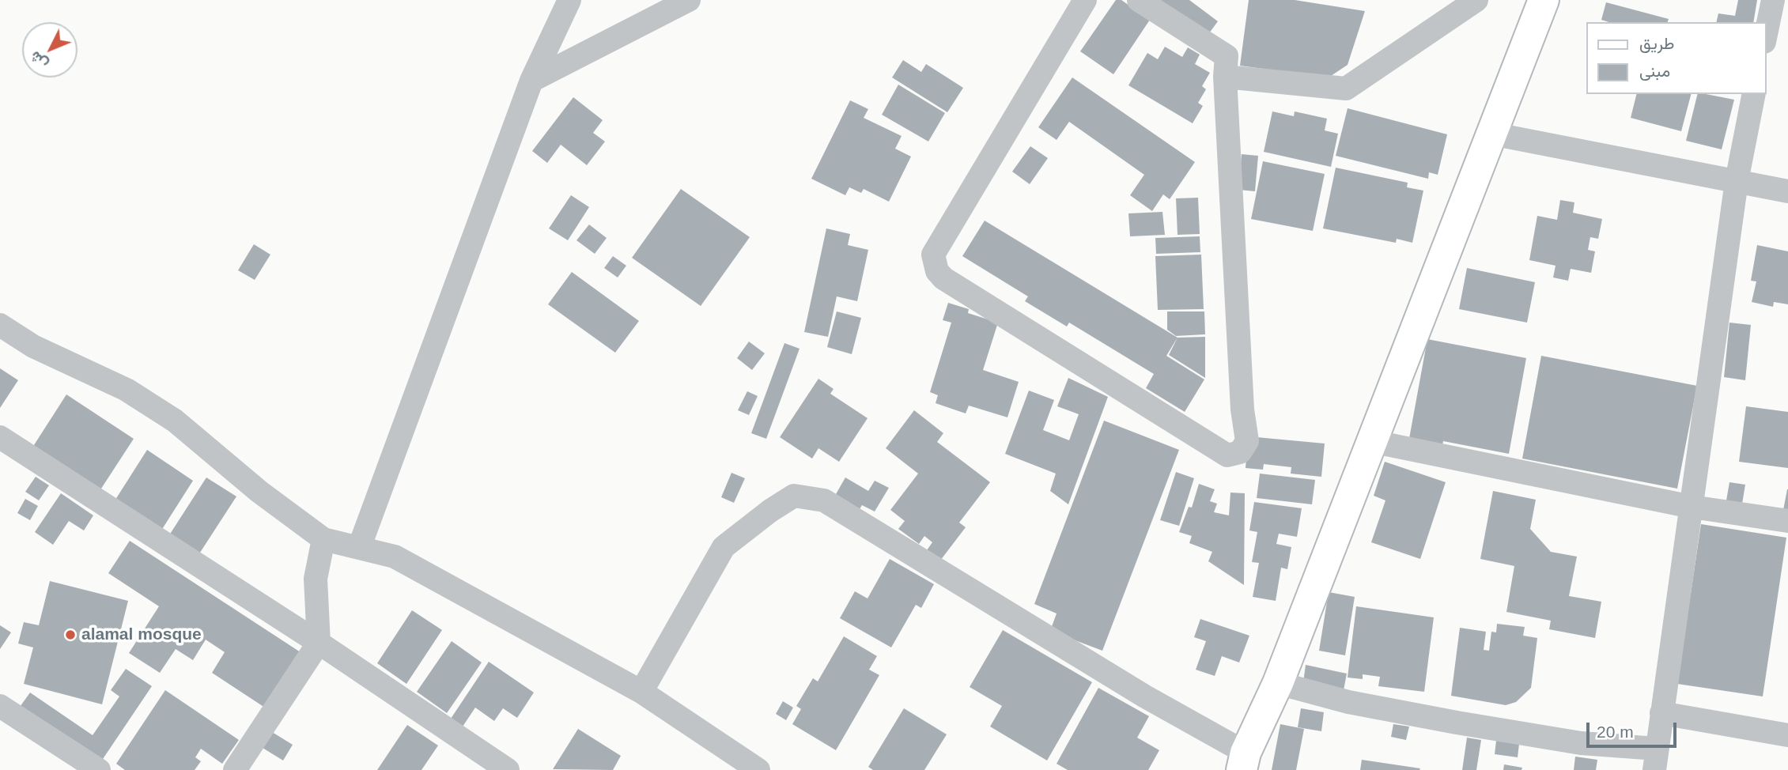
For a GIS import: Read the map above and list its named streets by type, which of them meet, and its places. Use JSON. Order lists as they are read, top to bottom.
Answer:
{
  "places": ["alamal mosque"],
  "legend": ["طريق", "مبنى"],
  "scale_bar": "20 m",
  "north": "bottom left"
}
